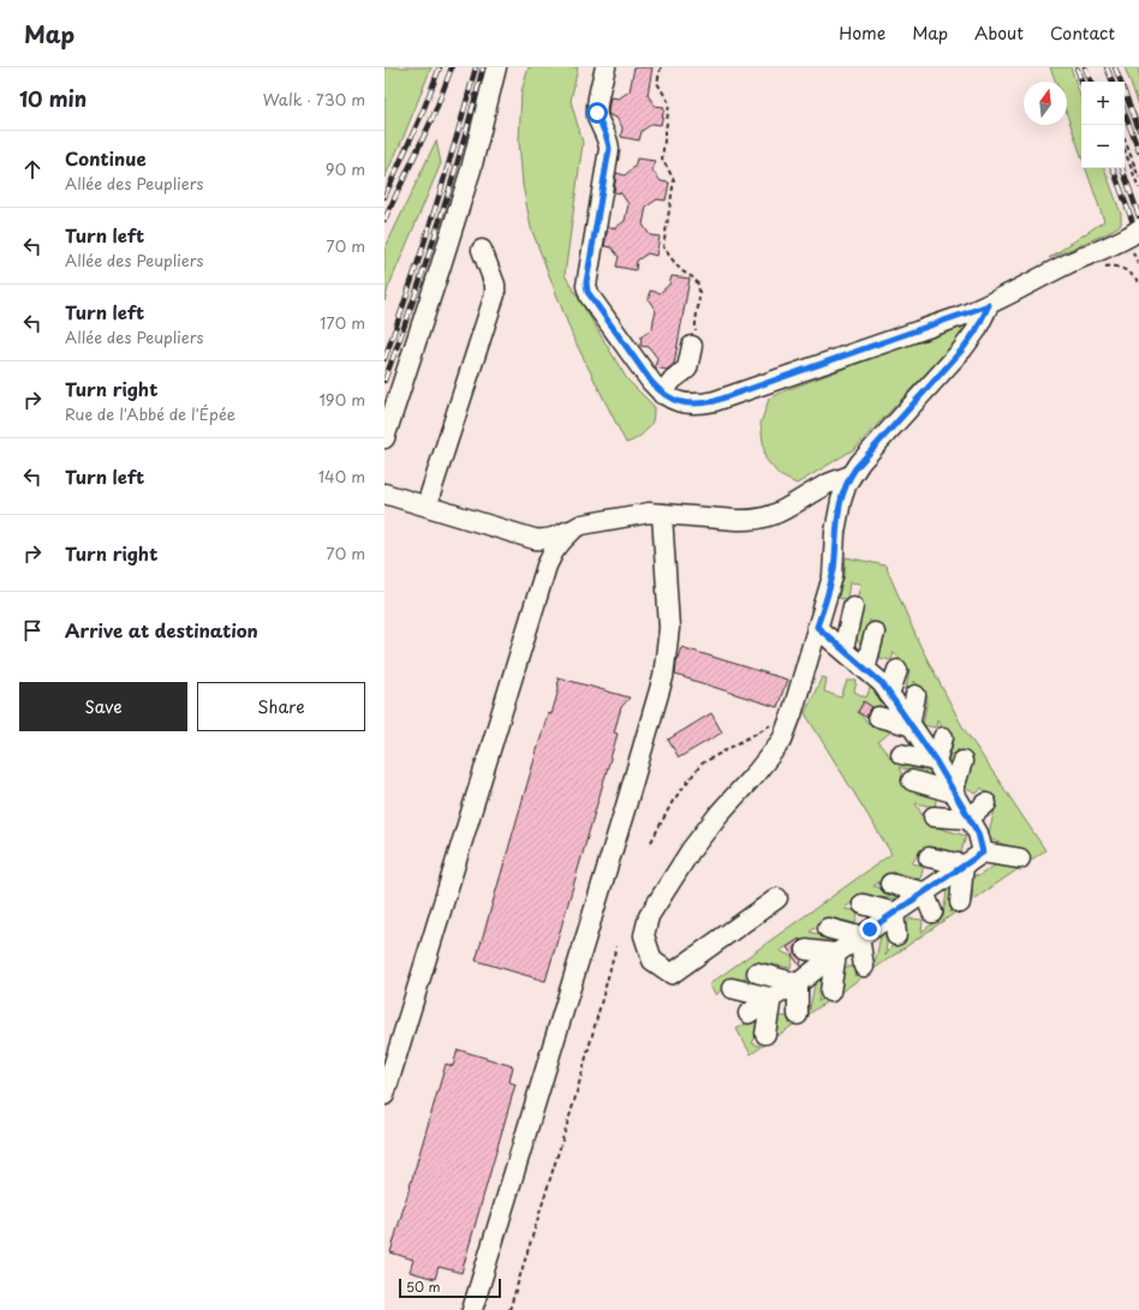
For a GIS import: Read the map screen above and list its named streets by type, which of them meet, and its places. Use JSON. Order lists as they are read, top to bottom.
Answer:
{
  "scale_bar": "50 m",
  "north": "top",
  "page": {
    "header": "Map",
    "nav": [
      "Home",
      "Map",
      "About",
      "Contact"
    ],
    "heading": ["10 min", "Walk · 730 m"],
    "map_buttons": ["+", "−"],
    "list": [
      ["Continue", "Allée des Peupliers", "90 m"],
      ["Turn left", "Allée des Peupliers", "70 m"],
      ["Turn left", "Allée des Peupliers", "170 m"],
      ["Turn right", "Rue de l'Abbé de l'Épée", "190 m"],
      ["Turn left", "140 m"],
      ["Turn right", "70 m"],
      "Arrive at destination"
    ],
    "buttons": ["Save", "Share"],
    "scale": "50 m"
  }
}
